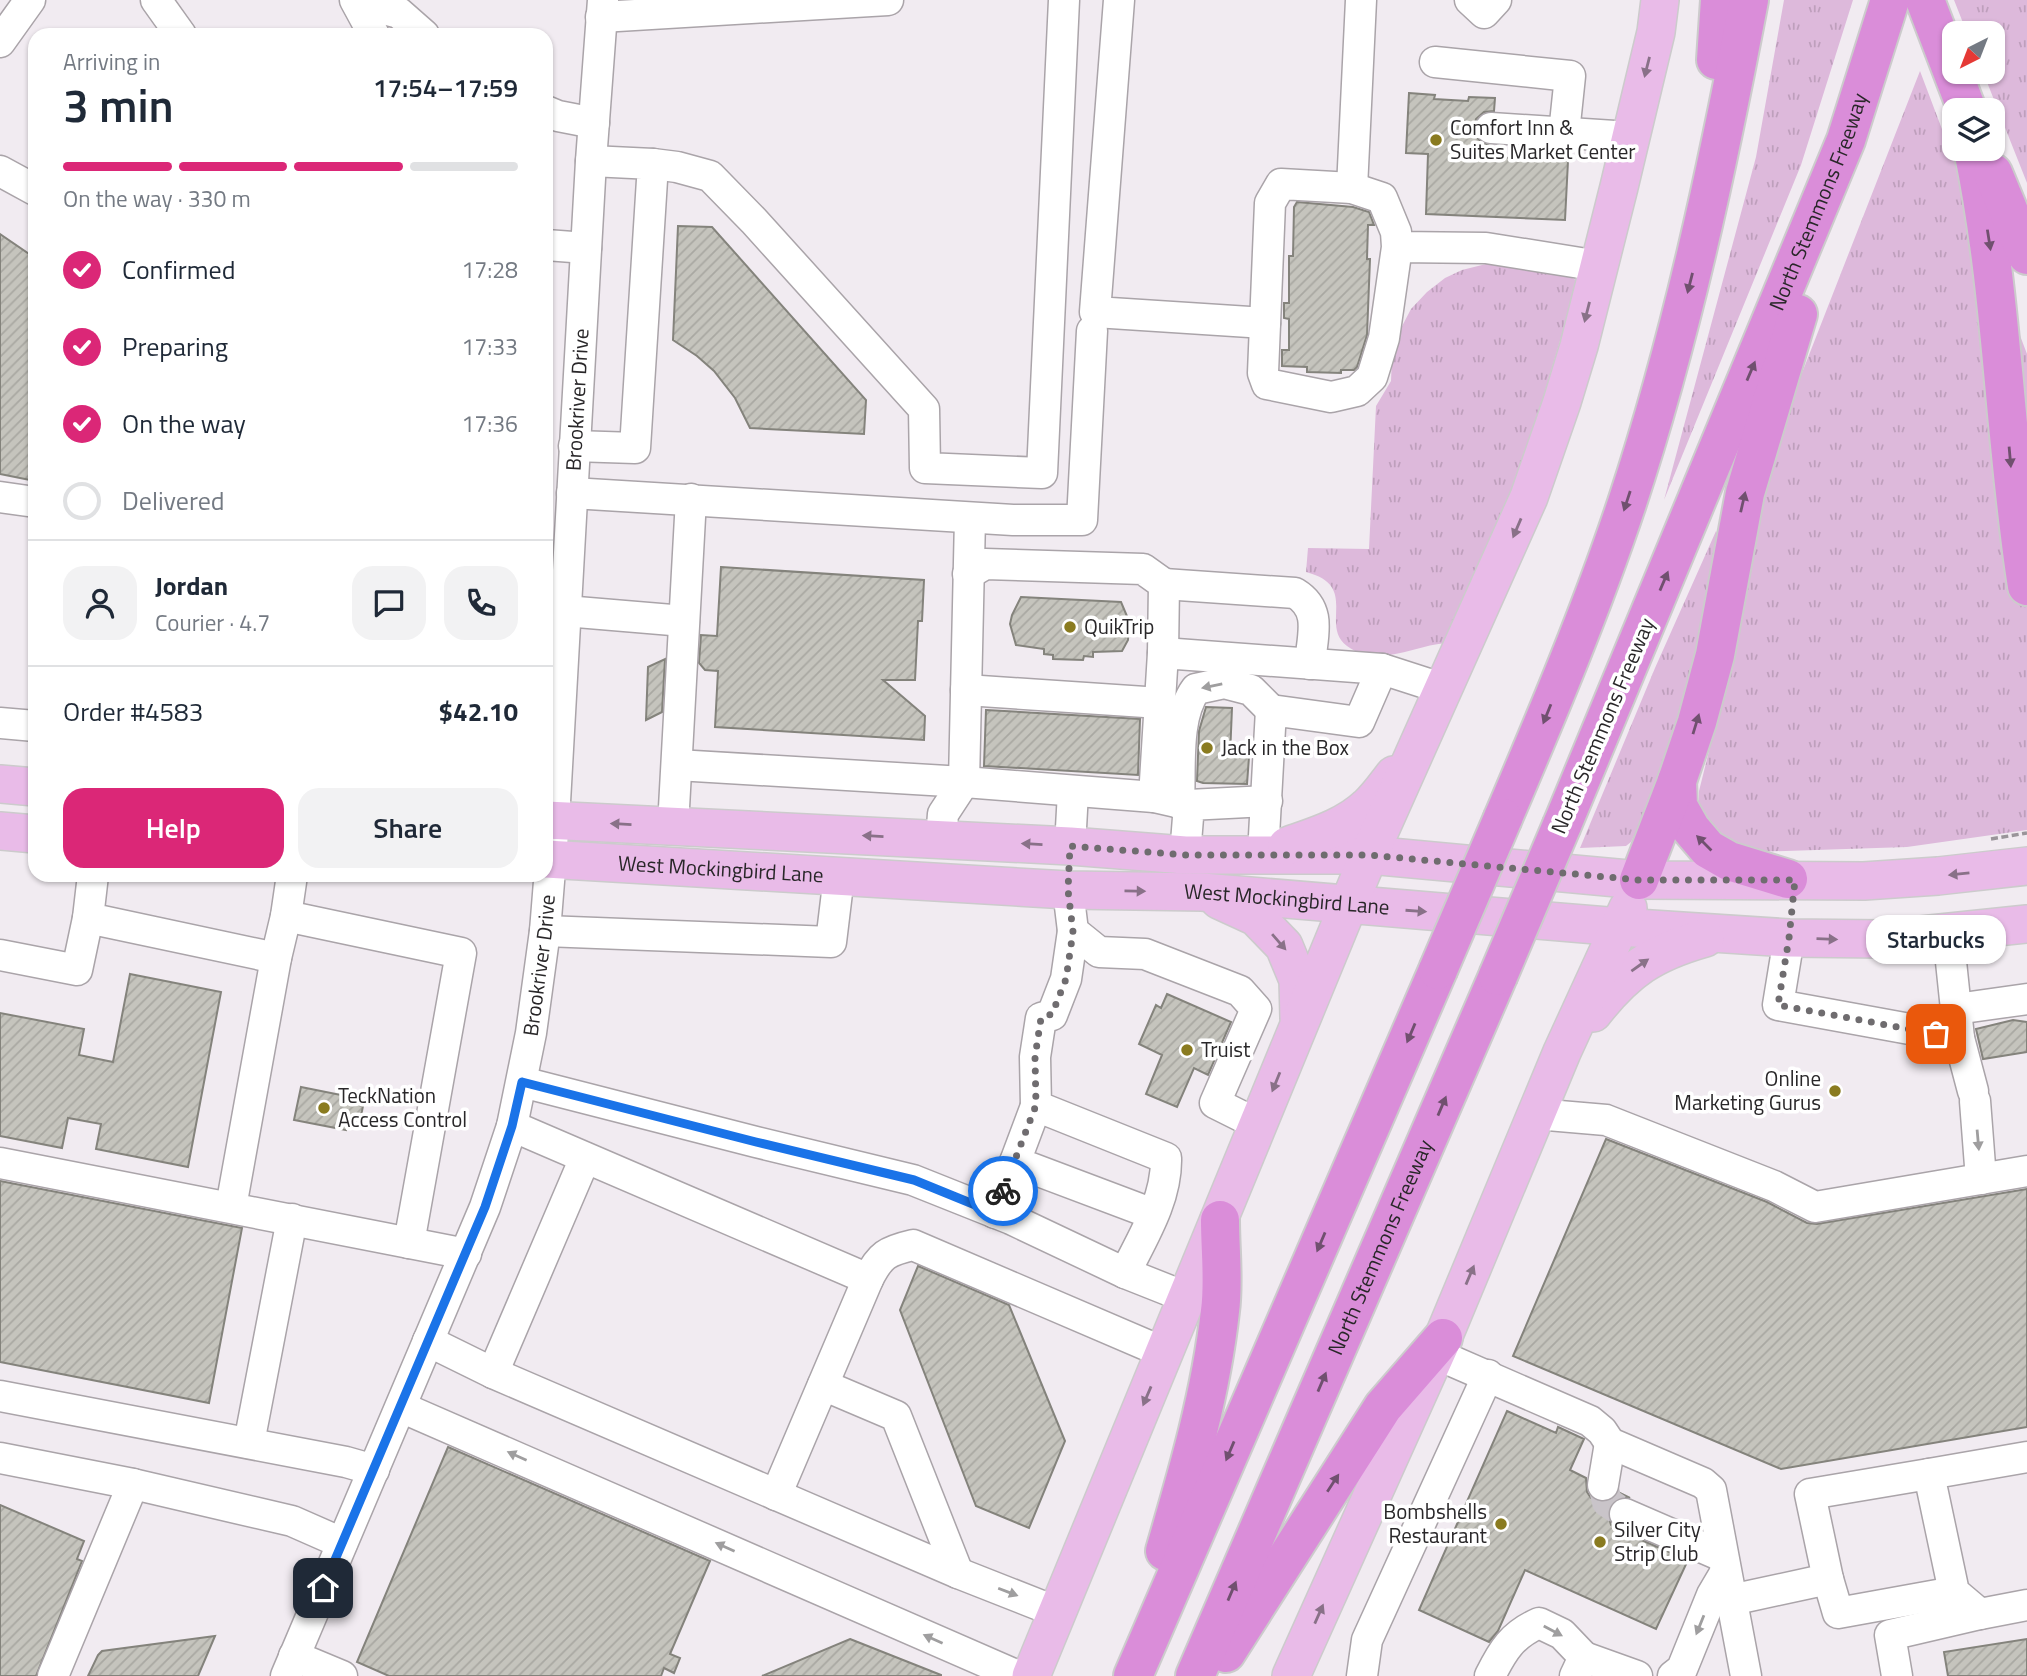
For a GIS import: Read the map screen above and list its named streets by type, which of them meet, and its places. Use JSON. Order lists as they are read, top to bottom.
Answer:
{
  "streets": {
    "highway": ["North Stemmons Freeway"],
    "main road": ["West Mockingbird Lane"],
    "street": ["Brookriver Drive"]
  },
  "places": [
    "Comfort Inn & Suites Market Center",
    "QuikTrip",
    "Jack in the Box",
    "Starbucks",
    "Truist",
    "Online Marketing Gurus",
    "TeckNation Access Control",
    "Bombshells Restaurant",
    "Silver City Strip Club"
  ],
  "north": "bottom left",
  "page": {
    "heading": ["3 min", "Arriving in", "17:54–17:59"],
    "panel": [
      "Jordan",
      "Courier · 4.7",
      "Order #4583",
      "$42.10"
    ],
    "bar": "On the way · 330 m",
    "list": [
      ["Confirmed", "17:28"],
      ["Preparing", "17:33"],
      ["On the way", "17:36"],
      "Delivered"
    ],
    "buttons": ["Help", "Share"],
    "bubble": "Starbucks"
  }
}
